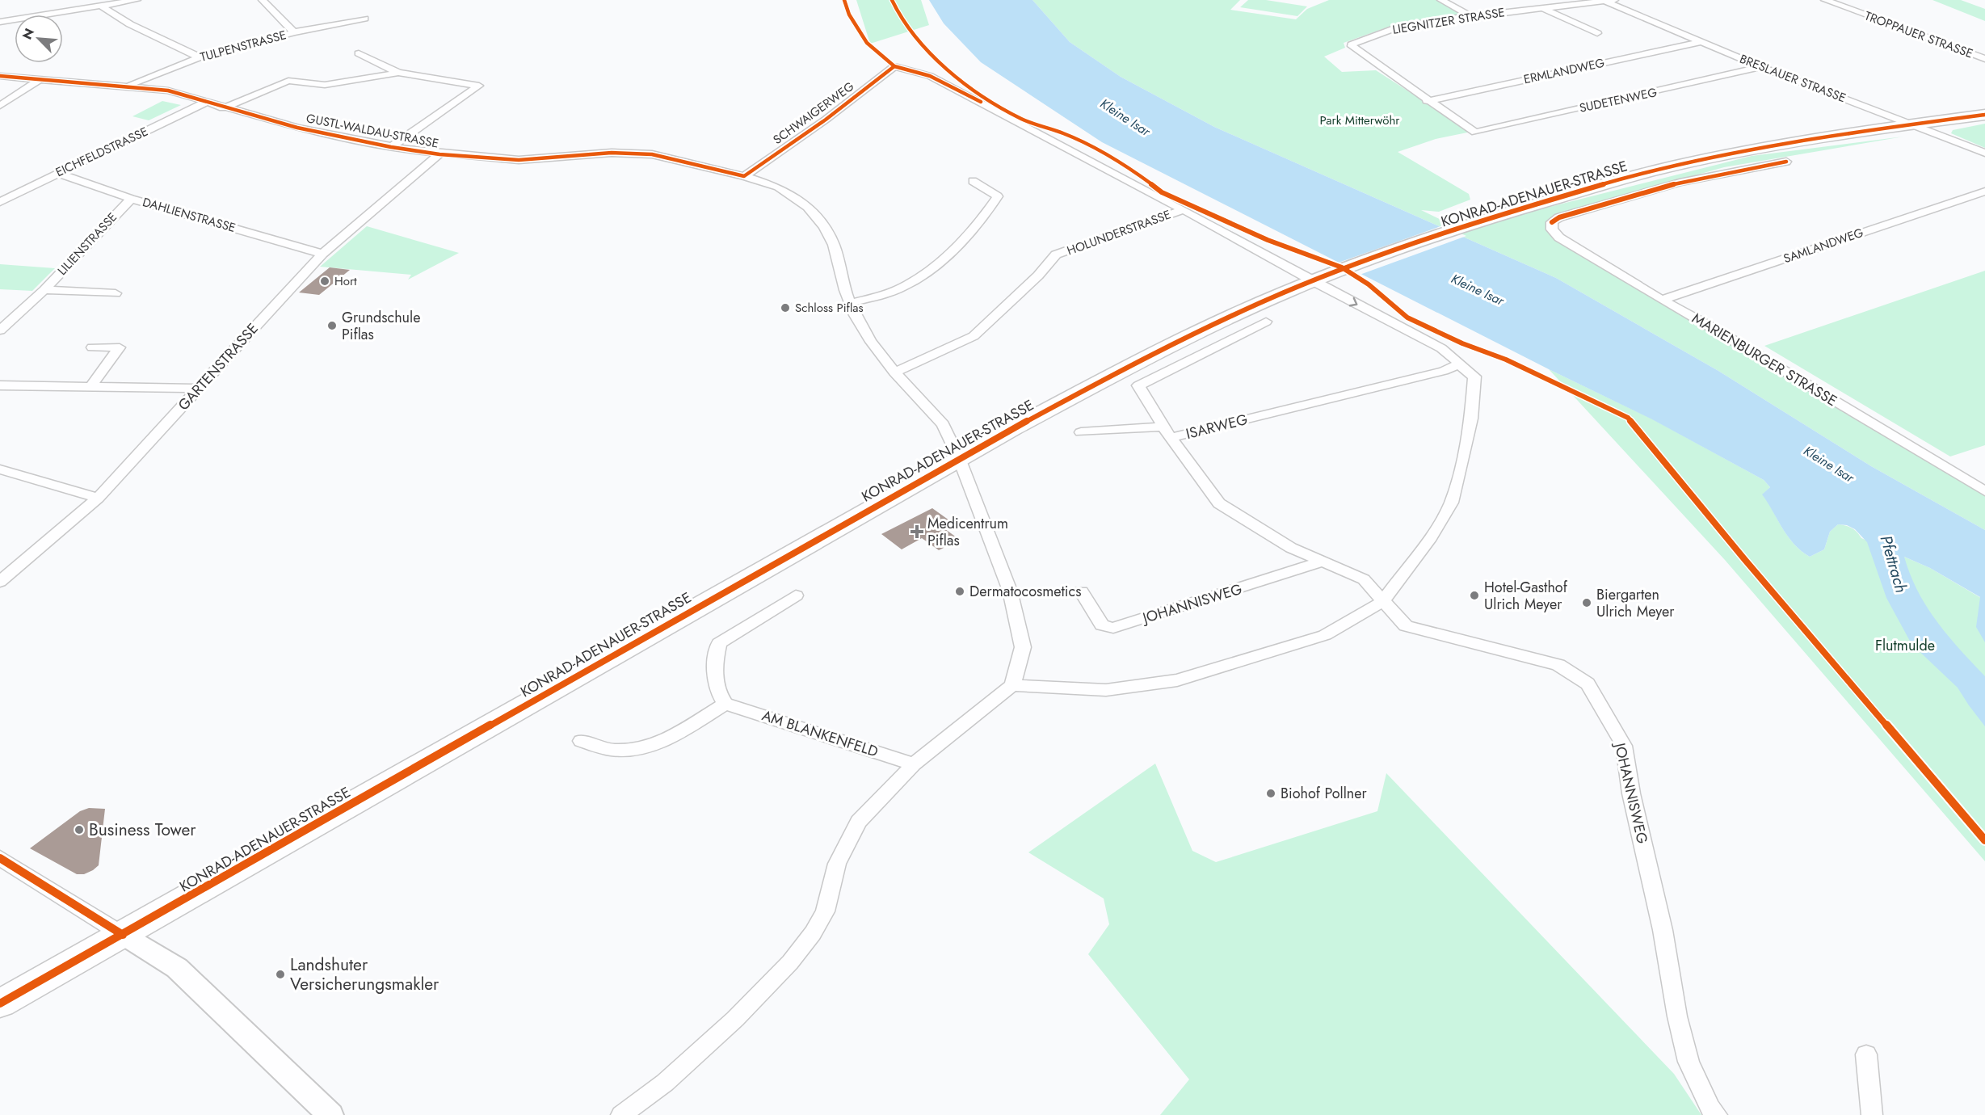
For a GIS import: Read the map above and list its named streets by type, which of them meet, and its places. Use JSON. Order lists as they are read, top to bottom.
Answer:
{
  "streets": {
    "main road": ["KONRAD-ADENAUER-STRASSE"],
    "street": [
      "LIEGNITZER STRASSE",
      "TROPPAUER STRASSE",
      "TULPENSTRASSE",
      "ERMLANDWEG",
      "BRESLAUER STRASSE",
      "SUDETENWEG",
      "SCHWAIGERWEG",
      "GUSTL-WALDAU-STRASSE",
      "EICHFELDSTRASSE",
      "DAHLIENSTRASSE",
      "HOLUNDERSTRASSE",
      "LILIENSTRASSE",
      "SAMLANDWEG",
      "MARIENBURGER STRASSE",
      "GARTENSTRASSE",
      "ISARWEG",
      "JOHANNISWEG",
      "AM BLANKENFELD"
    ]
  },
  "crossings": [
    ["LIEGNITZER STRASSE", "ERMLANDWEG"],
    ["LIEGNITZER STRASSE", "BRESLAUER STRASSE"],
    ["LIEGNITZER STRASSE", "SUDETENWEG"],
    ["TULPENSTRASSE", "GUSTL-WALDAU-STRASSE"],
    ["ERMLANDWEG", "BRESLAUER STRASSE"],
    ["BRESLAUER STRASSE", "SUDETENWEG"],
    ["BRESLAUER STRASSE", "KONRAD-ADENAUER-STRASSE"],
    ["SCHWAIGERWEG", "GUSTL-WALDAU-STRASSE"],
    ["SCHWAIGERWEG", "HOLUNDERSTRASSE"],
    ["GUSTL-WALDAU-STRASSE", "EICHFELDSTRASSE"],
    ["GUSTL-WALDAU-STRASSE", "KONRAD-ADENAUER-STRASSE"],
    ["GUSTL-WALDAU-STRASSE", "HOLUNDERSTRASSE"],
    ["GUSTL-WALDAU-STRASSE", "GARTENSTRASSE"],
    ["EICHFELDSTRASSE", "DAHLIENSTRASSE"],
    ["DAHLIENSTRASSE", "LILIENSTRASSE"],
    ["DAHLIENSTRASSE", "GARTENSTRASSE"],
    ["SAMLANDWEG", "MARIENBURGER STRASSE"],
    ["ISARWEG", "JOHANNISWEG"]
  ],
  "water": ["Kleine Isar", "Pfettrach"],
  "parks": ["Park Mitterwöhr", "Flutmulde"],
  "places": {
    "other": [
      "Hort",
      "Schloss Piflas",
      "Grundschule Piflas",
      "Dermatocosmetics",
      "Hotel-Gasthof Ulrich Meyer",
      "Biergarten Ulrich Meyer",
      "Biohof Pollner",
      "Business Tower",
      "Landshuter Versicherungsmakler"
    ],
    "health": ["Medicentrum Piflas"]
  },
  "north": "top left"
}
